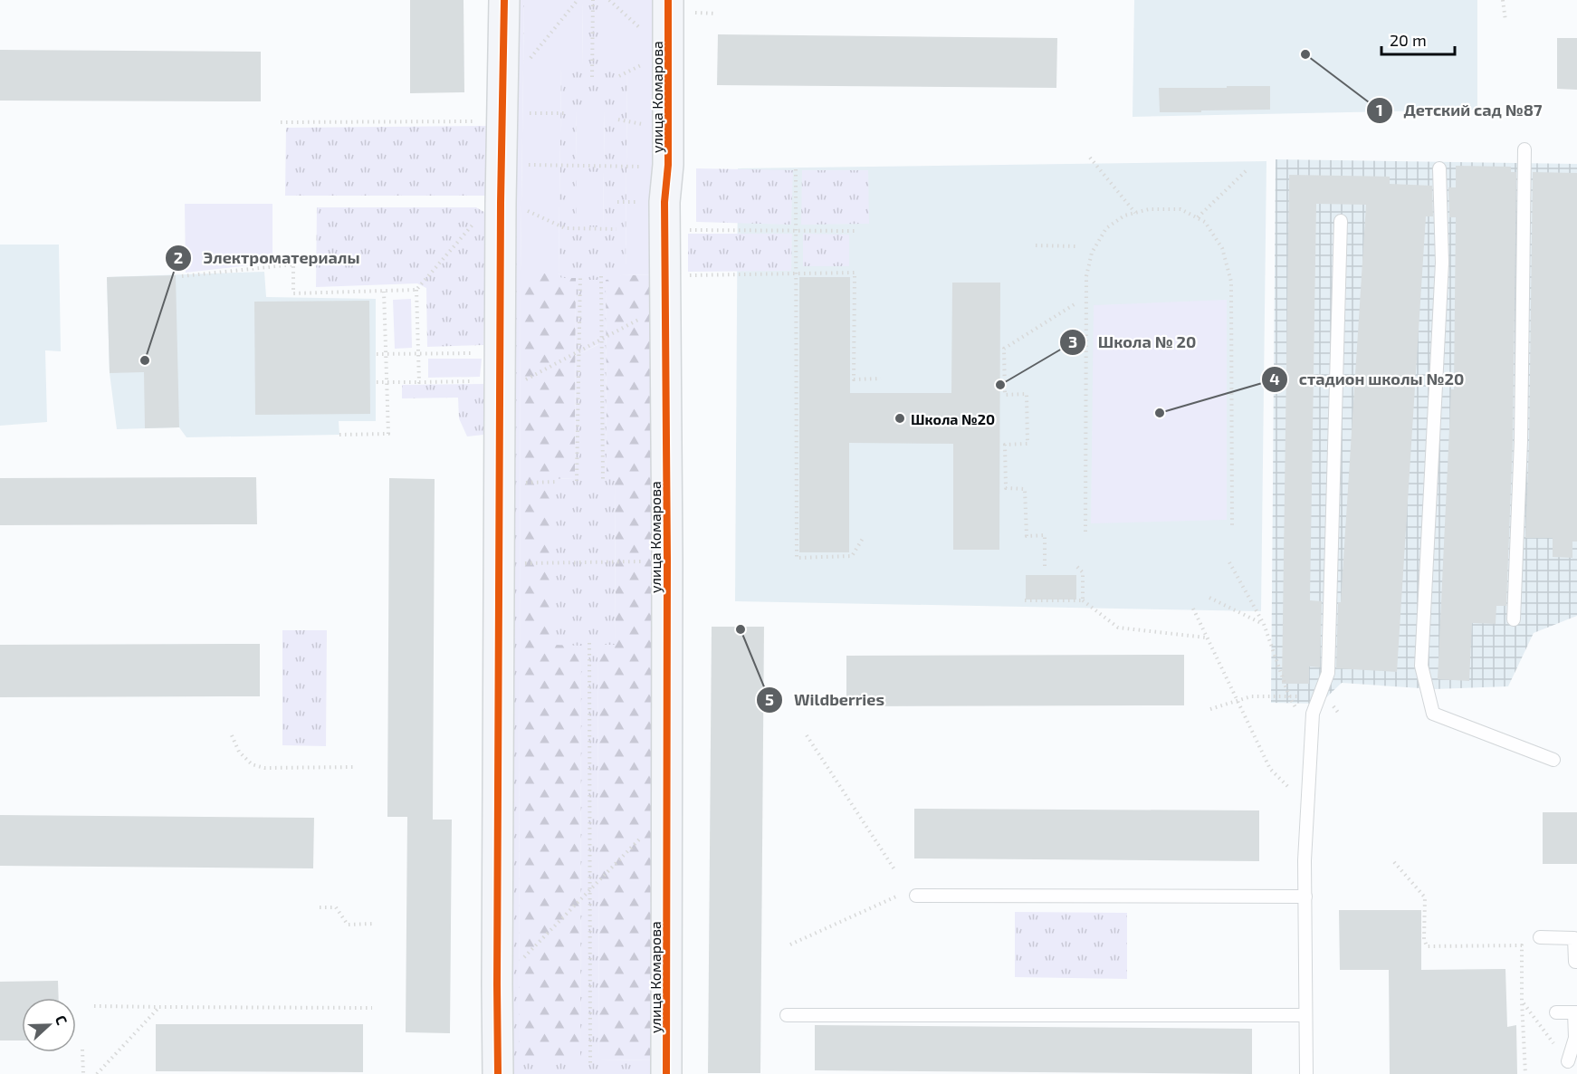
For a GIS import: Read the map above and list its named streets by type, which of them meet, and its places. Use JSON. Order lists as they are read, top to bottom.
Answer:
{
  "streets": {
    "street": ["улица Комарова"]
  },
  "places": [
    "Детский сад №87",
    "Электроматериалы",
    "Школа № 20",
    "стадион школы №20",
    "Школа №20",
    "Wildberries"
  ],
  "scale_bar": "20 m",
  "north": "right"
}
